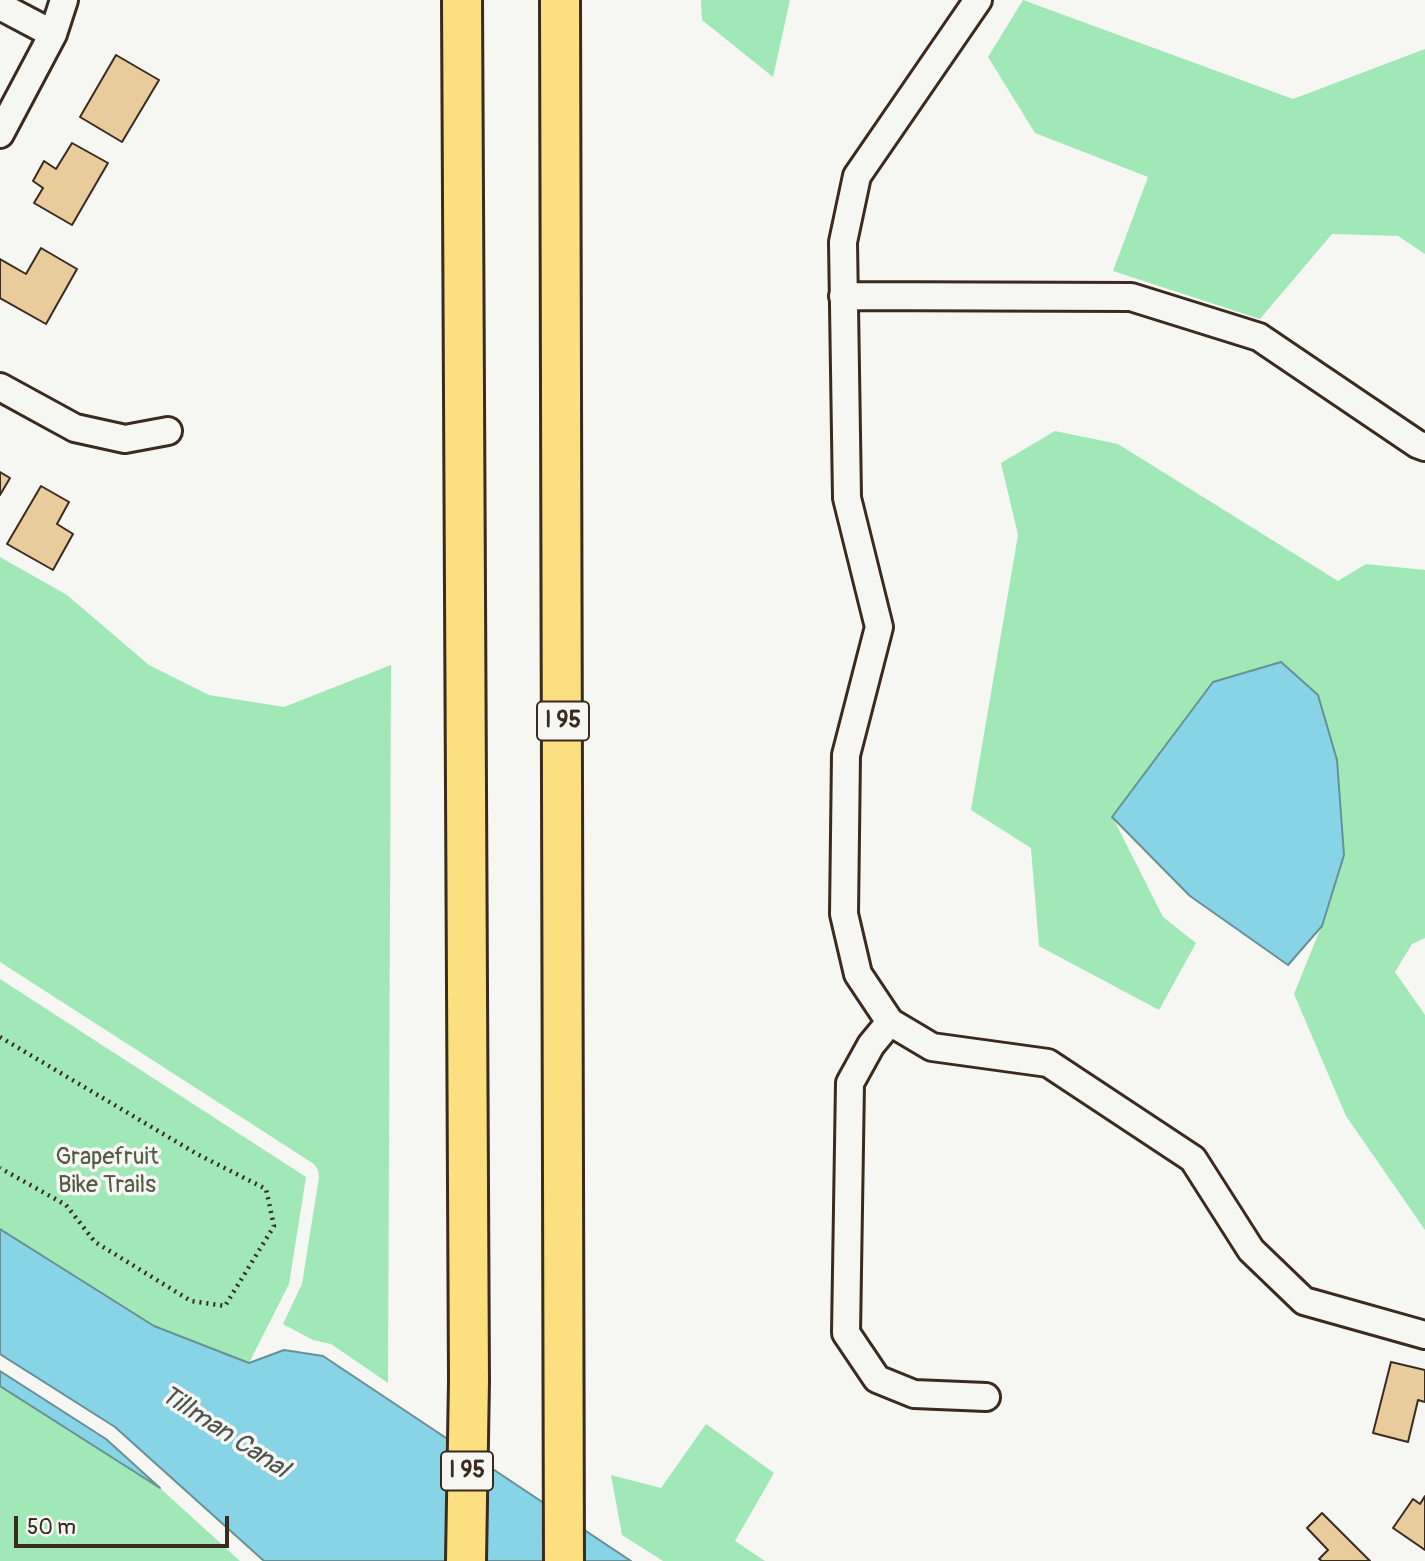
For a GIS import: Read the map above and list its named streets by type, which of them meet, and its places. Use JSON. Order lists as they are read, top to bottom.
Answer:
{
  "streets": {
    "highway": ["I 95"]
  },
  "water": ["Tillman Canal"],
  "parks": ["Grapefruit Bike Trails"],
  "scale_bar": "50 m"
}
